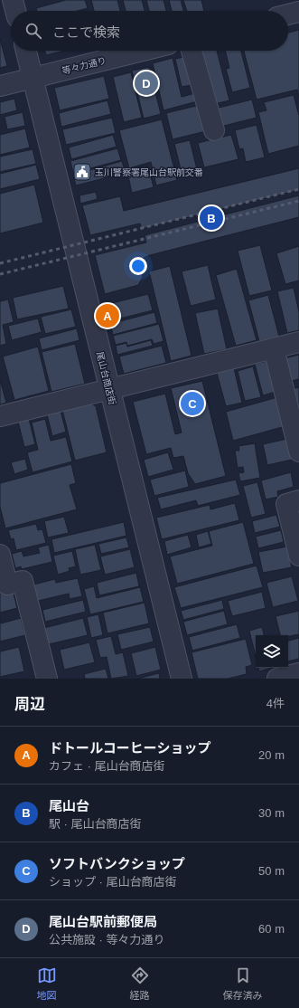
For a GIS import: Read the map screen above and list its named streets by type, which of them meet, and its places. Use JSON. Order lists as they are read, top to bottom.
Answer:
{
  "streets": {
    "street": ["等々力通り", "尾山台商店街"]
  },
  "crossings": [
    ["等々力通り", "尾山台商店街"]
  ],
  "places": {
    "public building": ["玉川警察署尾山台駅前交番"]
  },
  "page": {
    "search": "ここで検索",
    "pins": [
      "D",
      "B",
      "A",
      "C"
    ],
    "heading": ["周辺", "4件"],
    "list": [
      {
        "mark": "A",
        "name": "ドトールコーヒーショップ",
        "note": "カフェ · 尾山台商店街",
        "value": "20 m"
      },
      {
        "mark": "B",
        "name": "尾山台",
        "note": "駅 · 尾山台商店街",
        "value": "30 m"
      },
      {
        "mark": "C",
        "name": "ソフトバンクショップ",
        "note": "ショップ · 尾山台商店街",
        "value": "50 m"
      },
      {
        "mark": "D",
        "name": "尾山台駅前郵便局",
        "note": "公共施設 · 等々力通り",
        "value": "60 m"
      }
    ],
    "nav": ["地図", "経路", "保存済み"]
  }
}
